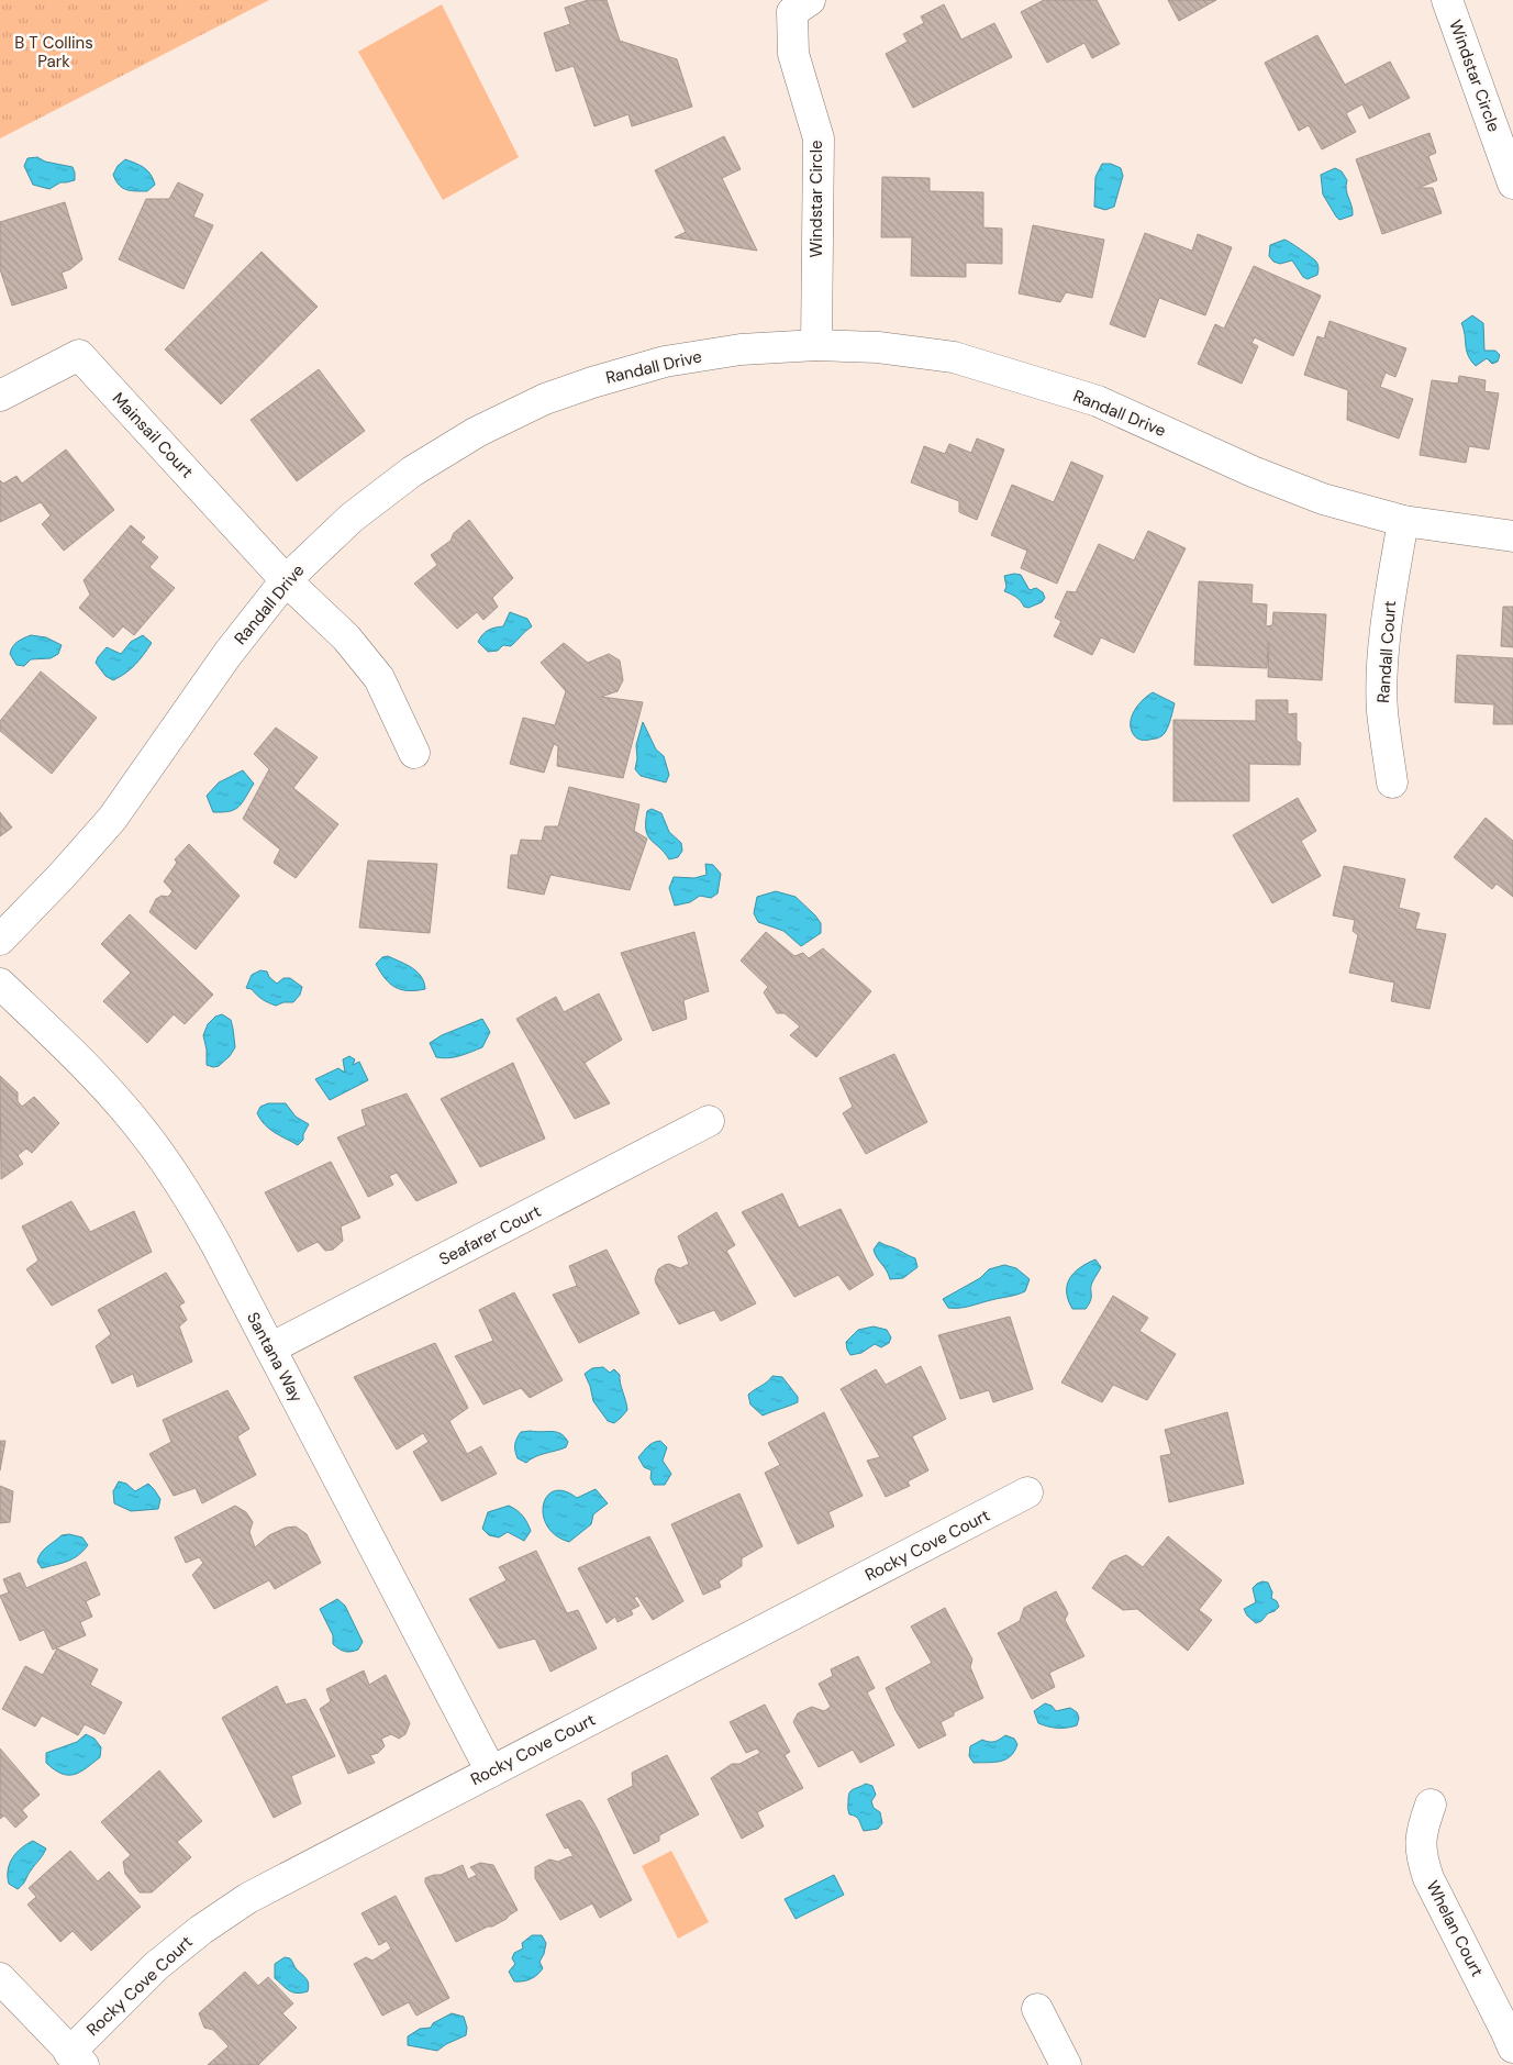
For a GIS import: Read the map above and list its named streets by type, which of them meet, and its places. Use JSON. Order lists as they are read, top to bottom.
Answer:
{
  "streets": {
    "street": [
      "Windstar Circle",
      "Randall Drive",
      "Mainsail Court",
      "Randall Court",
      "Seafarer Court",
      "Santana Way",
      "Rocky Cove Court",
      "Whelan Court"
    ]
  },
  "crossings": [
    ["Windstar Circle", "Randall Drive"],
    ["Randall Drive", "Mainsail Court"],
    ["Randall Drive", "Randall Court"],
    ["Seafarer Court", "Santana Way"],
    ["Santana Way", "Rocky Cove Court"]
  ],
  "parks": ["B T Collins Park"]
}
